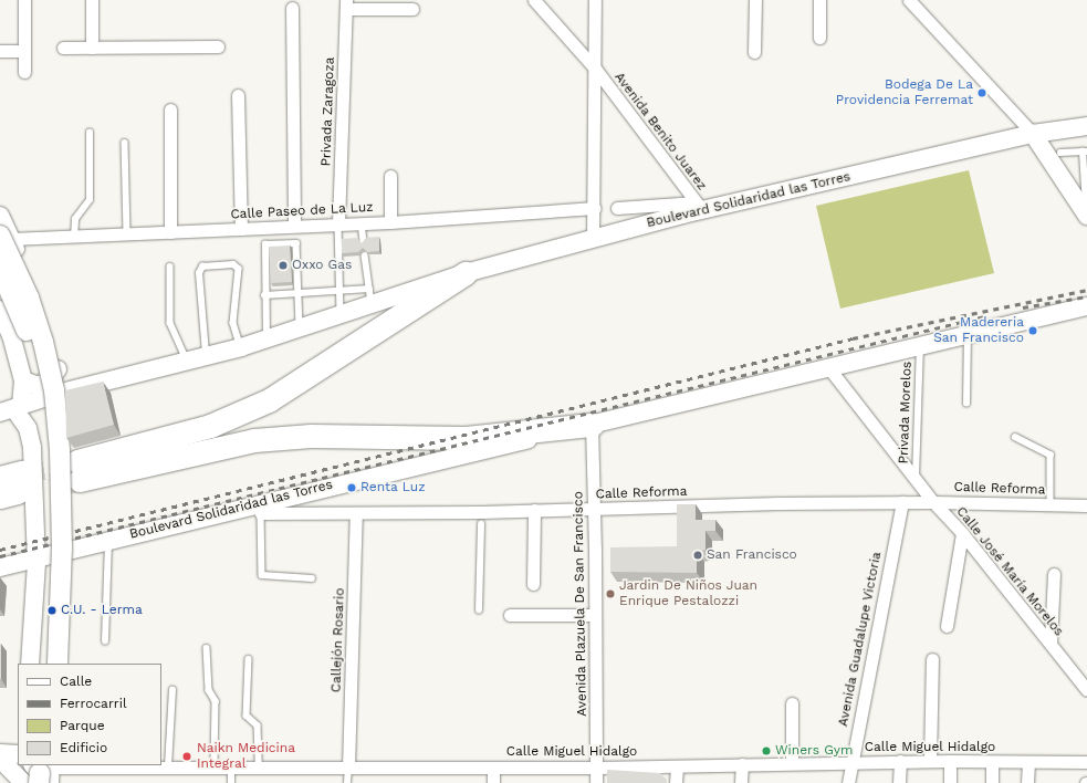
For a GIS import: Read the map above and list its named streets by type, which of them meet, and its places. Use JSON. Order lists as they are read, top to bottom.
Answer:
{
  "streets": {
    "highway": ["Boulevard Solidaridad las Torres"],
    "street": [
      "Privada Zaragoza",
      "Avenida Benito Juarez",
      "Calle Paseo de La Luz",
      "Calle Reforma",
      "Calle José María Morelos",
      "Avenida Plazuela De San Francisco",
      "Avenida Guadalupe Victoria",
      "Callejón Rosario",
      "Calle Miguel Hidalgo"
    ],
    "lane": ["Privada Morelos"]
  },
  "crossings": [
    ["Privada Zaragoza", "Calle Paseo de La Luz"],
    ["Avenida Benito Juarez", "Boulevard Solidaridad las Torres"],
    ["Boulevard Solidaridad las Torres", "Privada Morelos"],
    ["Boulevard Solidaridad las Torres", "Calle Reforma"],
    ["Boulevard Solidaridad las Torres", "Calle José María Morelos"],
    ["Boulevard Solidaridad las Torres", "Avenida Plazuela De San Francisco"],
    ["Privada Morelos", "Calle José María Morelos"],
    ["Calle Reforma", "Calle José María Morelos"],
    ["Calle Reforma", "Avenida Plazuela De San Francisco"],
    ["Calle Reforma", "Avenida Guadalupe Victoria"],
    ["Calle Reforma", "Callejón Rosario"],
    ["Avenida Plazuela De San Francisco", "Calle Miguel Hidalgo"],
    ["Avenida Guadalupe Victoria", "Calle Miguel Hidalgo"],
    ["Callejón Rosario", "Calle Miguel Hidalgo"]
  ],
  "places": [
    "Bodega De La Providencia Ferremat",
    "Oxxo Gas",
    "Madereria San Francisco",
    "Renta Luz",
    "San Francisco",
    "Jardin De Niños Juan Enrique Pestalozzi",
    "C.U. - Lerma",
    "Winers Gym",
    "Naikn Medicina Integral"
  ],
  "legend": [
    "Calle",
    "Ferrocarril",
    "Parque",
    "Edificio"
  ]
}
